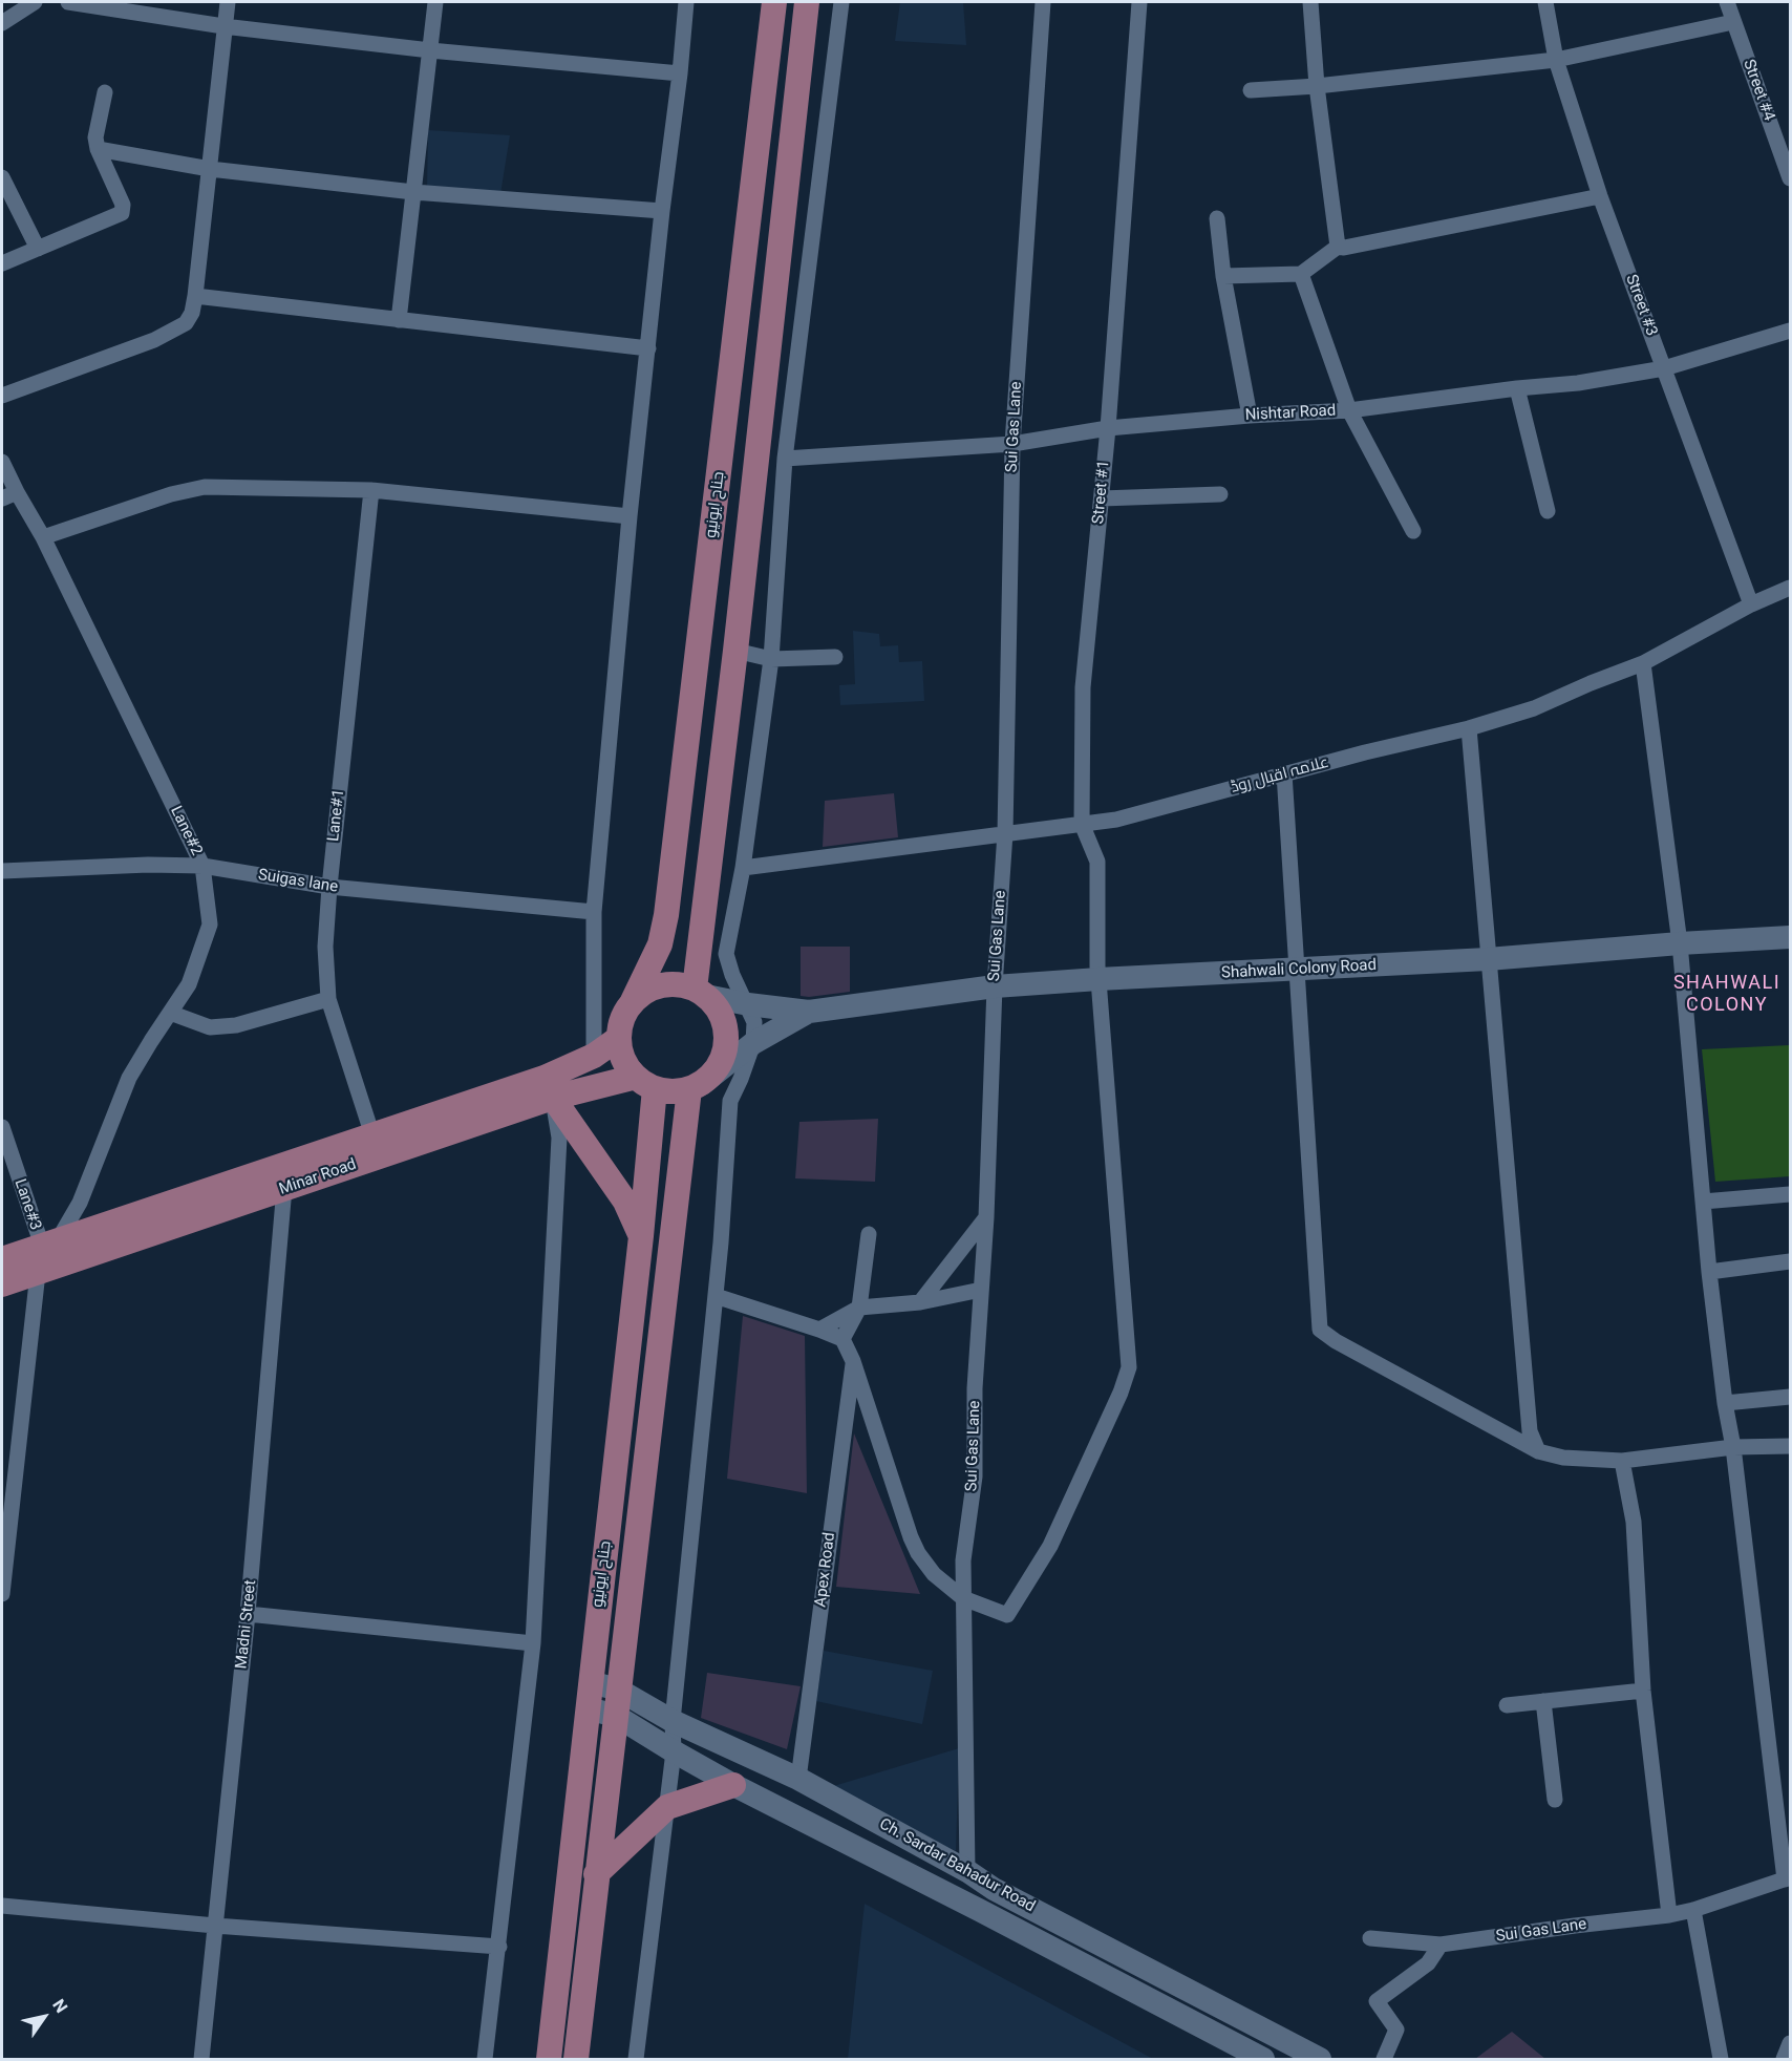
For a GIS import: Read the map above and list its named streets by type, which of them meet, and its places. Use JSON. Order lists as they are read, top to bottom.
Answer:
{
  "streets": {
    "main road": [
      "جناح ایونیو",
      "Shahwali Colony Road",
      "Minar Road",
      "Ch. Sardar Bahadur Road"
    ],
    "street": [
      "Street #4",
      "Street #3",
      "Nishtar Road",
      "Sui Gas Lane",
      "Street #1",
      "علامہ اقبال روڈ",
      "Lane#1",
      "Lane#2",
      "Suigas lane",
      "Lane#3",
      "Apex Road",
      "Madni Street"
    ]
  },
  "crossings": [
    ["Street #3", "Nishtar Road"],
    ["Street #3", "علامہ اقبال روڈ"],
    ["Nishtar Road", "Sui Gas Lane"],
    ["Nishtar Road", "Street #1"],
    ["Sui Gas Lane", "Street #1"],
    ["Sui Gas Lane", "علامہ اقبال روڈ"],
    ["Sui Gas Lane", "Shahwali Colony Road"],
    ["Sui Gas Lane", "Ch. Sardar Bahadur Road"],
    ["Street #1", "علامہ اقبال روڈ"],
    ["Street #1", "Shahwali Colony Road"],
    ["جناح ایونیو", "Shahwali Colony Road"],
    ["جناح ایونیو", "Minar Road"],
    ["جناح ایونیو", "Ch. Sardar Bahadur Road"],
    ["Lane#1", "Suigas lane"],
    ["Lane#1", "Minar Road"],
    ["Lane#2", "Suigas lane"],
    ["Lane#2", "Minar Road"],
    ["Lane#2", "Lane#3"],
    ["Shahwali Colony Road", "Minar Road"],
    ["Minar Road", "Lane#3"],
    ["Minar Road", "Madni Street"],
    ["Apex Road", "Ch. Sardar Bahadur Road"]
  ],
  "districts": ["SHAHWALI COLONY"],
  "north": "top right"
}
